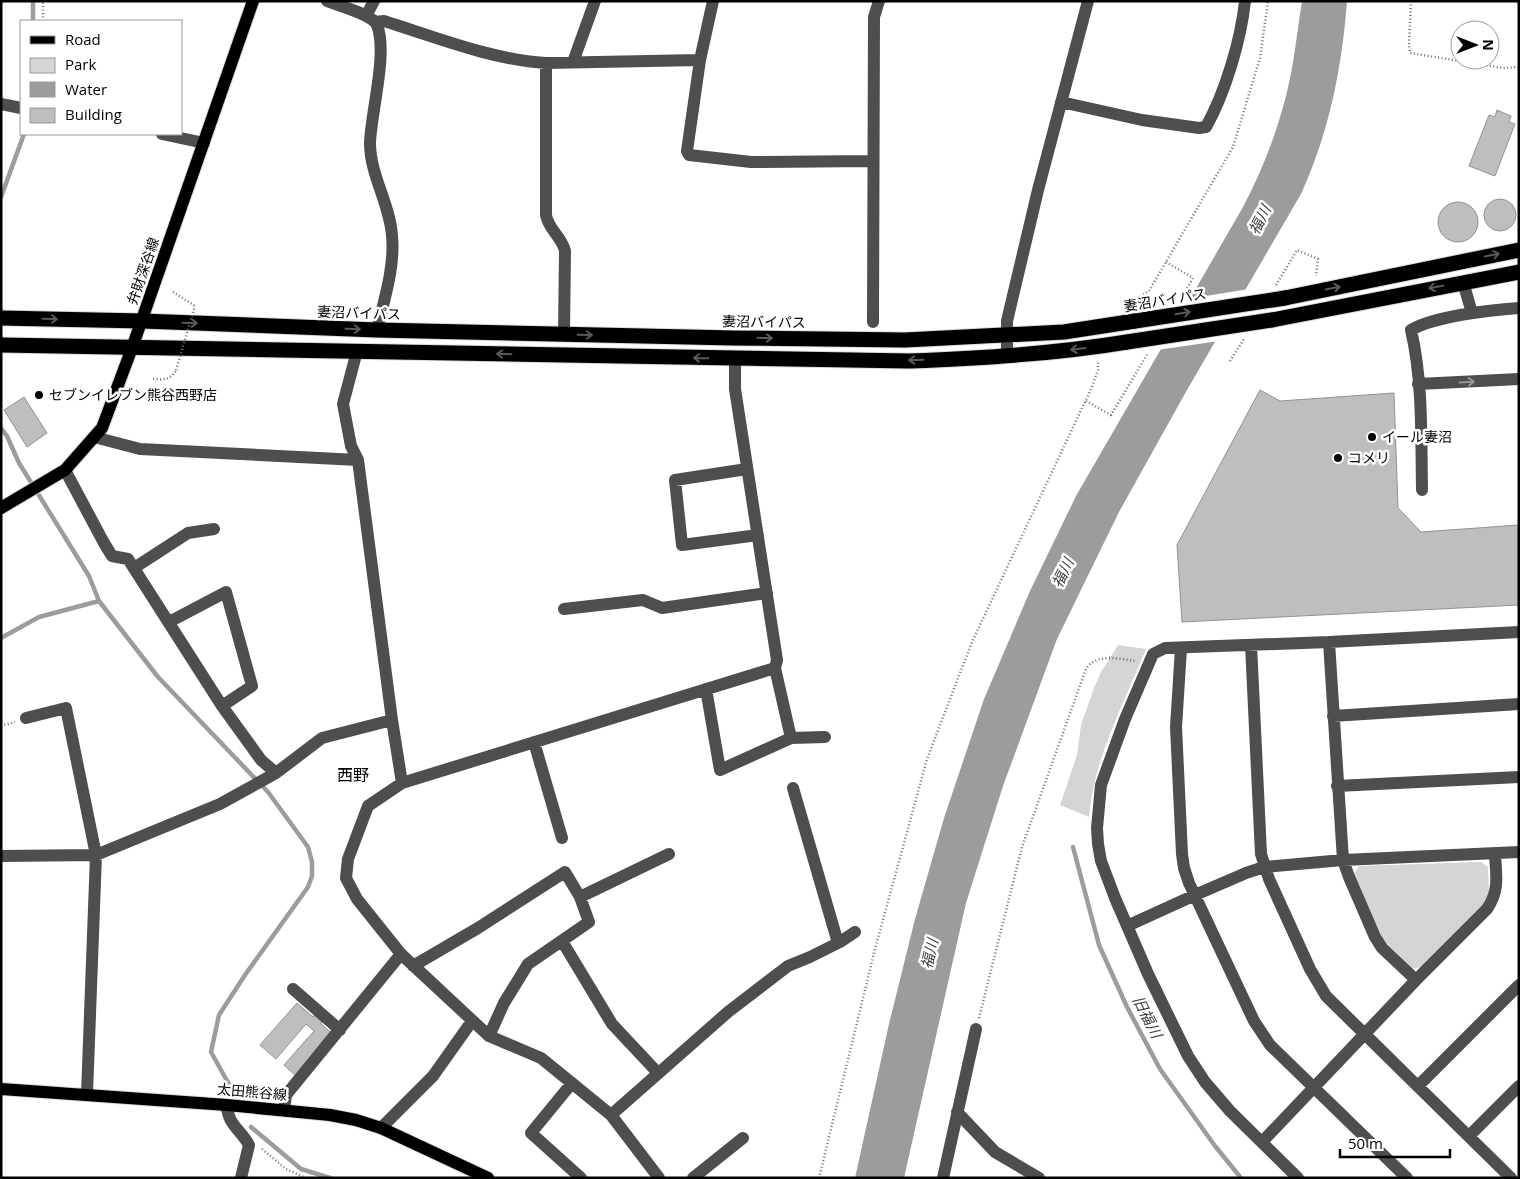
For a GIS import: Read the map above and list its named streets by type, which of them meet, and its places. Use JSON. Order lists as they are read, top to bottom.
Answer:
{
  "streets": {
    "highway": ["妻沼バイパス"],
    "main road": ["弁財深谷線", "太田熊谷線"]
  },
  "crossings": [
    ["弁財深谷線", "妻沼バイパス"]
  ],
  "districts": ["西野"],
  "water": ["福川", "旧福川"],
  "places": ["セブンイレブン熊谷西野店", "イール妻沼", "コメリ"],
  "legend": [
    "Road",
    "Park",
    "Water",
    "Building"
  ],
  "scale_bar": "50 m",
  "north": "right"
}
